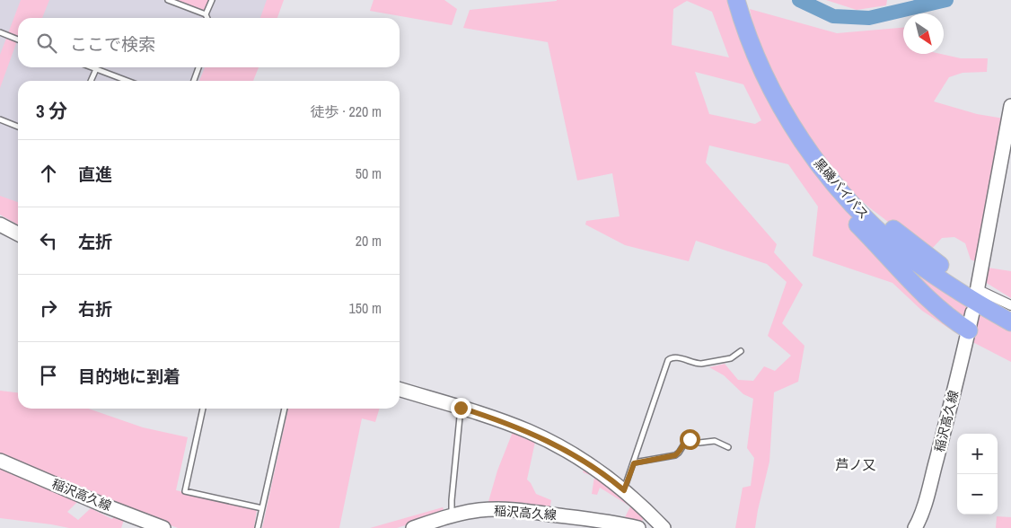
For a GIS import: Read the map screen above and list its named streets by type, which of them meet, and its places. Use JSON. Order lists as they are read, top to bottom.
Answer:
{
  "streets": {
    "highway": ["黒磯バイパス"],
    "main road": ["稲沢高久線"]
  },
  "districts": ["芦ノ又"],
  "north": "bottom right",
  "page": {
    "search": "ここで検索",
    "heading": ["3 分", "徒歩 · 220 m"],
    "list": [
      ["直進", "50 m"],
      ["左折", "20 m"],
      ["右折", "150 m"],
      "目的地に到着"
    ],
    "map_buttons": ["+", "−"]
  }
}
